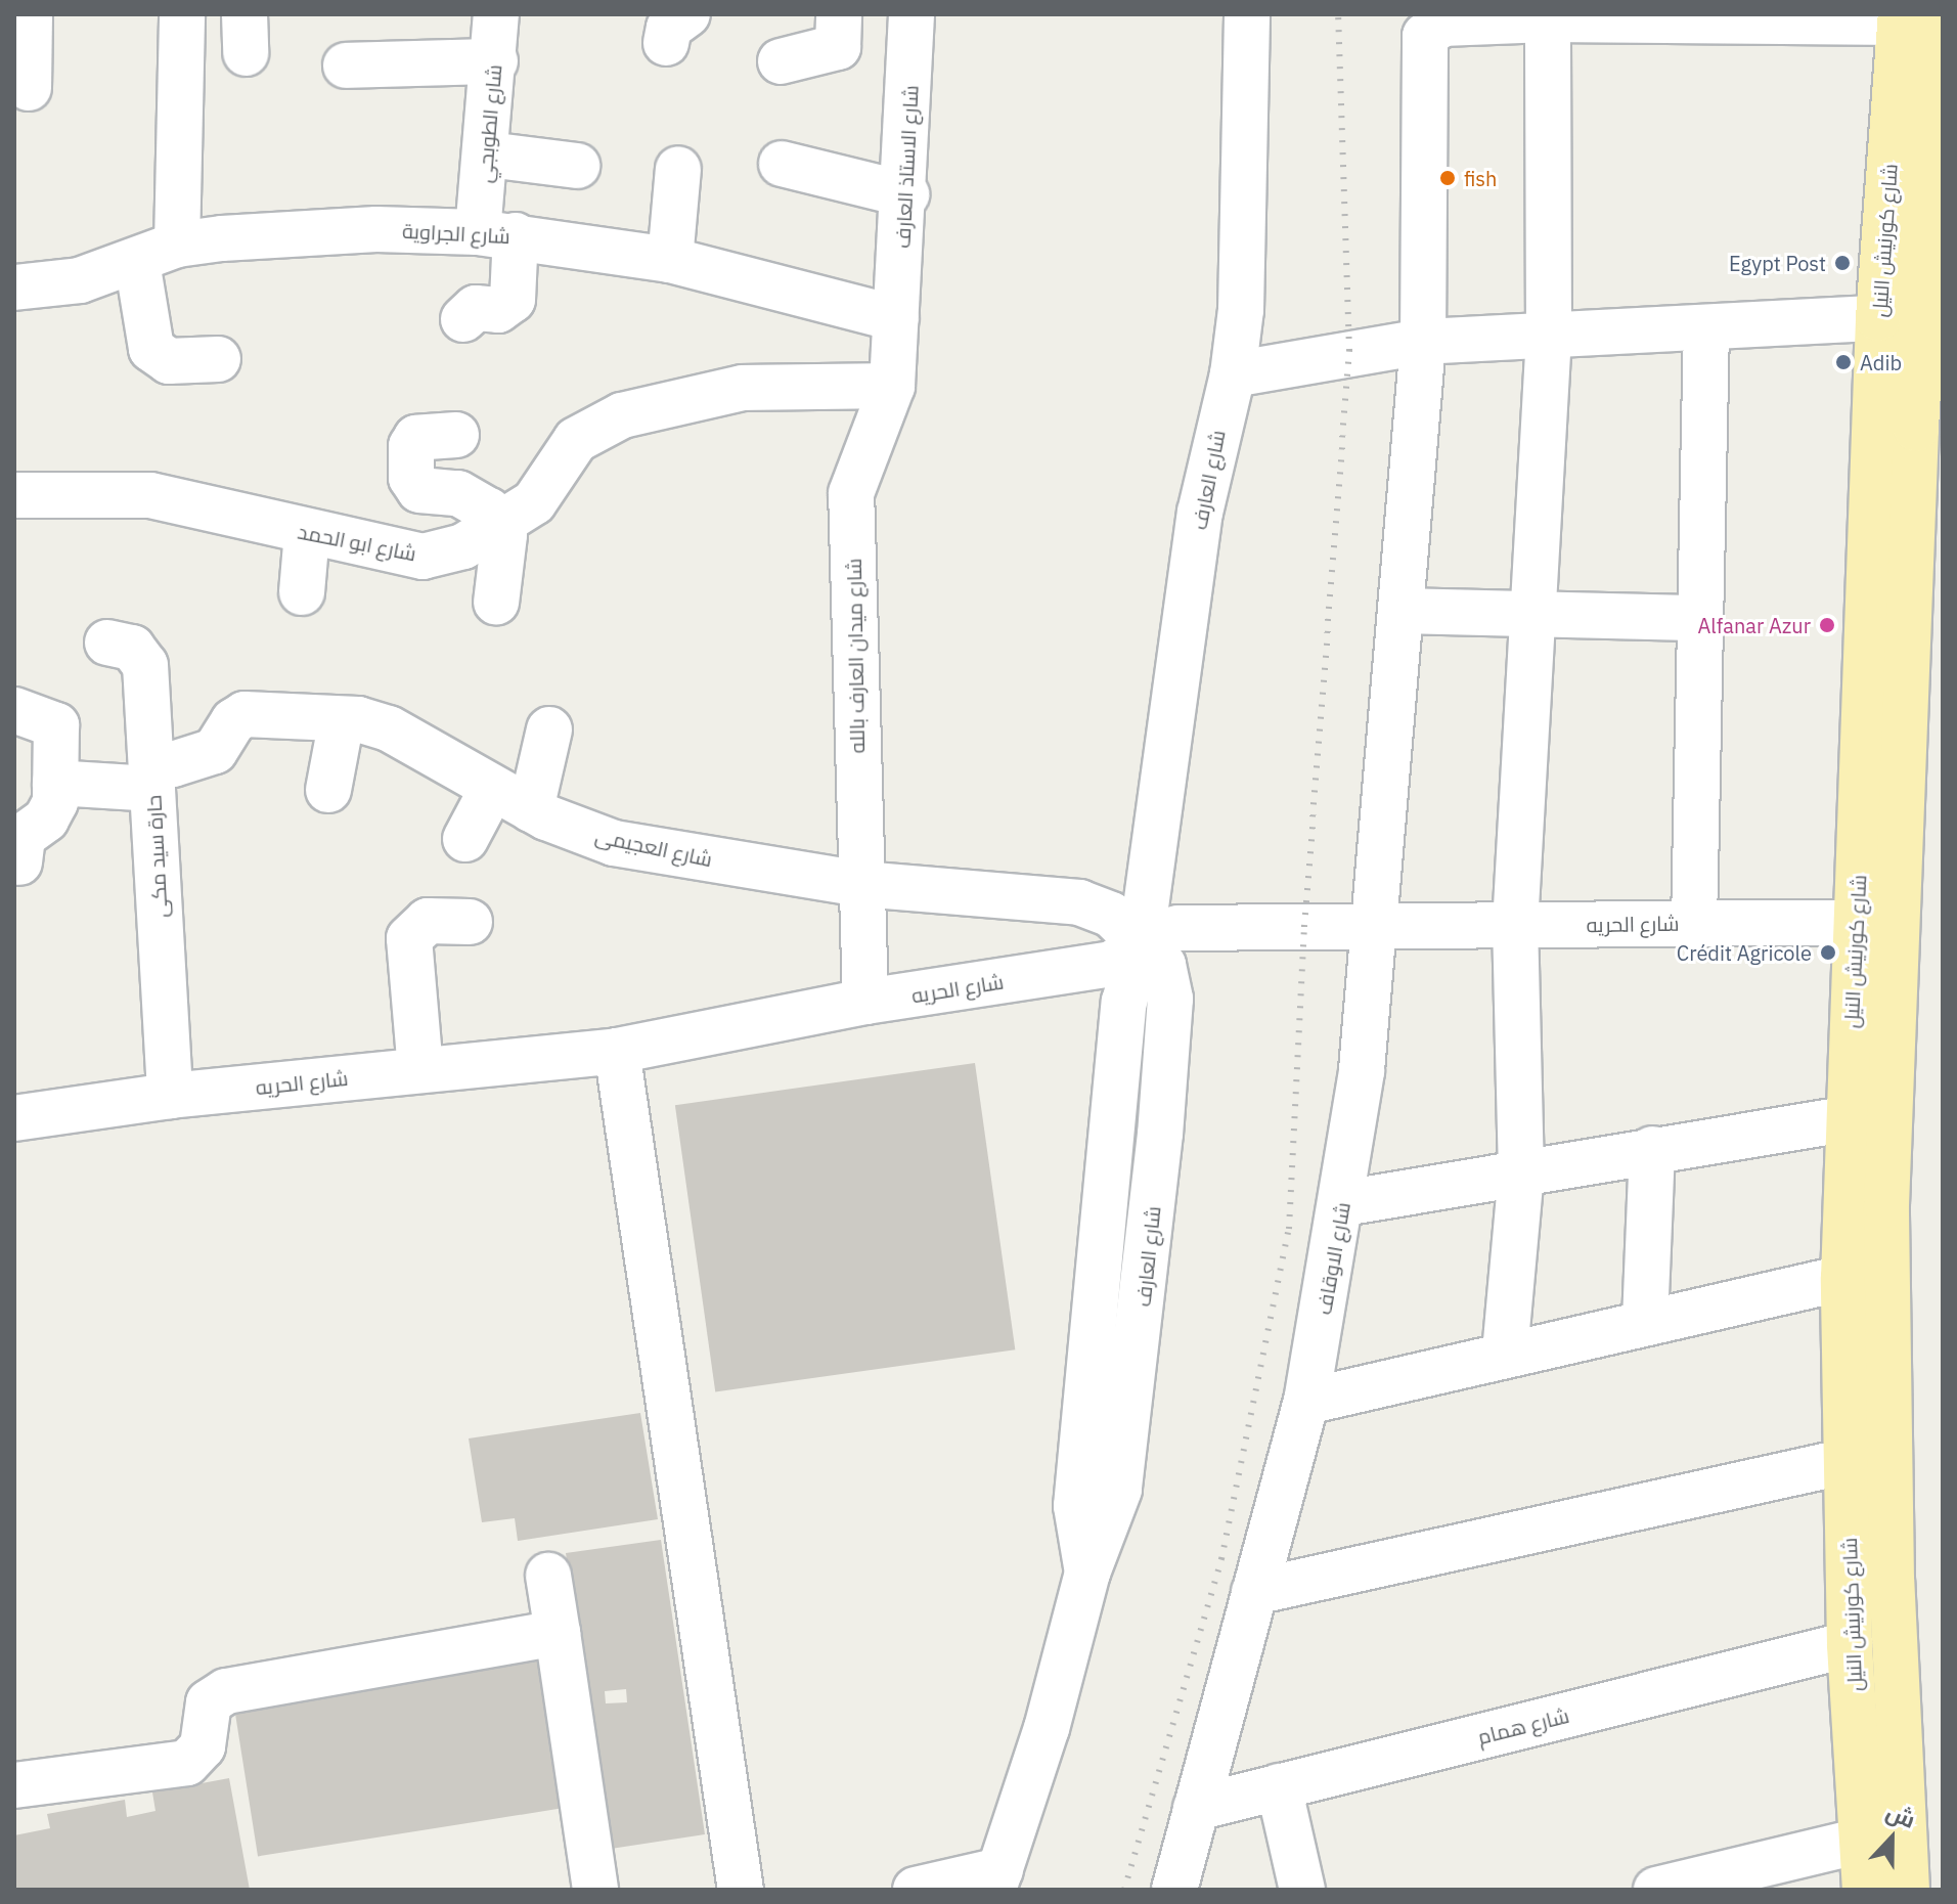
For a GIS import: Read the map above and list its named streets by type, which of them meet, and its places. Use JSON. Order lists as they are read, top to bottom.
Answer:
{
  "streets": {
    "main road": ["شارع كورنيش النيل"],
    "street": [
      "شارع الطوبجي",
      "شارع الاستاذ العارف",
      "شارع الجراوية",
      "شارع العارف",
      "شارع ابو الحمد",
      "شارع ميدان العارف بالله",
      "شارع العجيمى",
      "حارة سيد مكى",
      "شارع الحريه",
      "شارع الاوقاف",
      "شارع همام"
    ]
  },
  "crossings": [
    ["شارع الطوبجي", "شارع الجراوية"],
    ["شارع الاستاذ العارف", "شارع الجراوية"],
    ["شارع الاستاذ العارف", "شارع ميدان العارف بالله"],
    ["شارع الجراوية", "شارع ميدان العارف بالله"],
    ["شارع كورنيش النيل", "شارع الحريه"],
    ["شارع كورنيش النيل", "شارع همام"],
    ["شارع العارف", "شارع العجيمى"],
    ["شارع العارف", "شارع الحريه"],
    ["شارع ابو الحمد", "شارع ميدان العارف بالله"],
    ["شارع ميدان العارف بالله", "شارع العجيمى"],
    ["شارع ميدان العارف بالله", "شارع الحريه"],
    ["شارع العجيمى", "حارة سيد مكى"],
    ["شارع العجيمى", "شارع الحريه"],
    ["حارة سيد مكى", "شارع الحريه"],
    ["شارع الحريه", "شارع الاوقاف"],
    ["شارع الاوقاف", "شارع همام"]
  ],
  "places": [
    "fish",
    "Egypt Post",
    "Adib",
    "Alfanar Azur",
    "Crédit Agricole"
  ],
  "north": "top"
}
